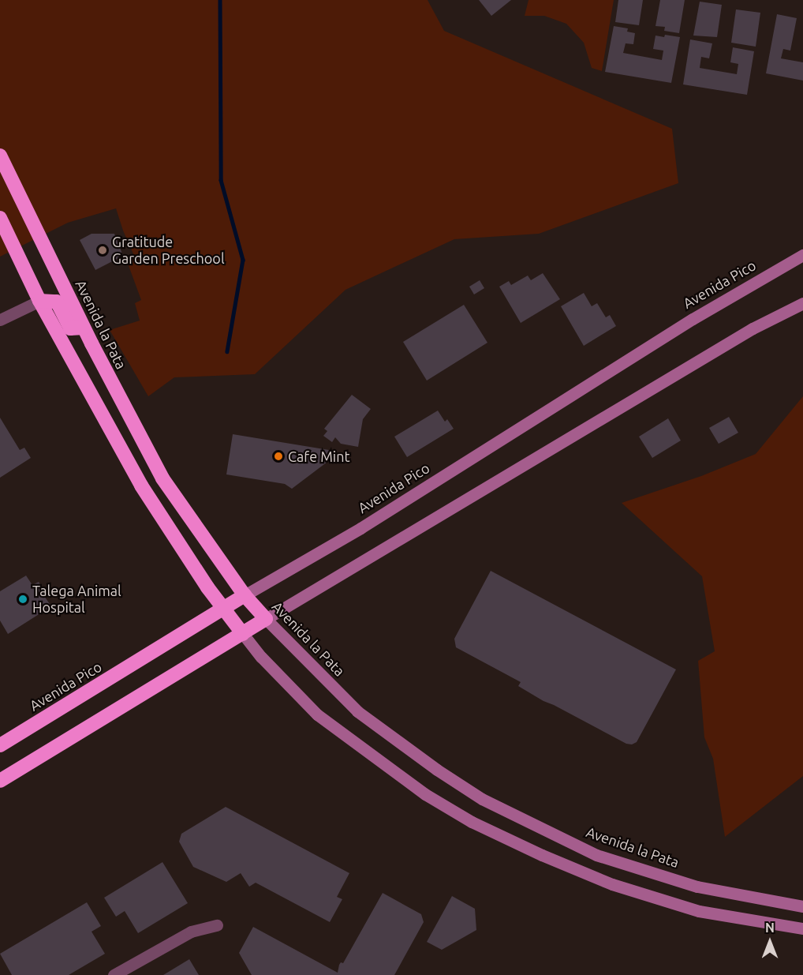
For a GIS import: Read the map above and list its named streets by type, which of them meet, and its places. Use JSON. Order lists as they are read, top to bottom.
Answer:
{
  "streets": {
    "highway": ["Avenida Pico", "Avenida la Pata"]
  },
  "crossings": [
    ["Avenida Pico", "Avenida la Pata"]
  ],
  "places": ["Gratitude Garden Preschool", "Cafe Mint", "Talega Animal Hospital"],
  "north": "top"
}
